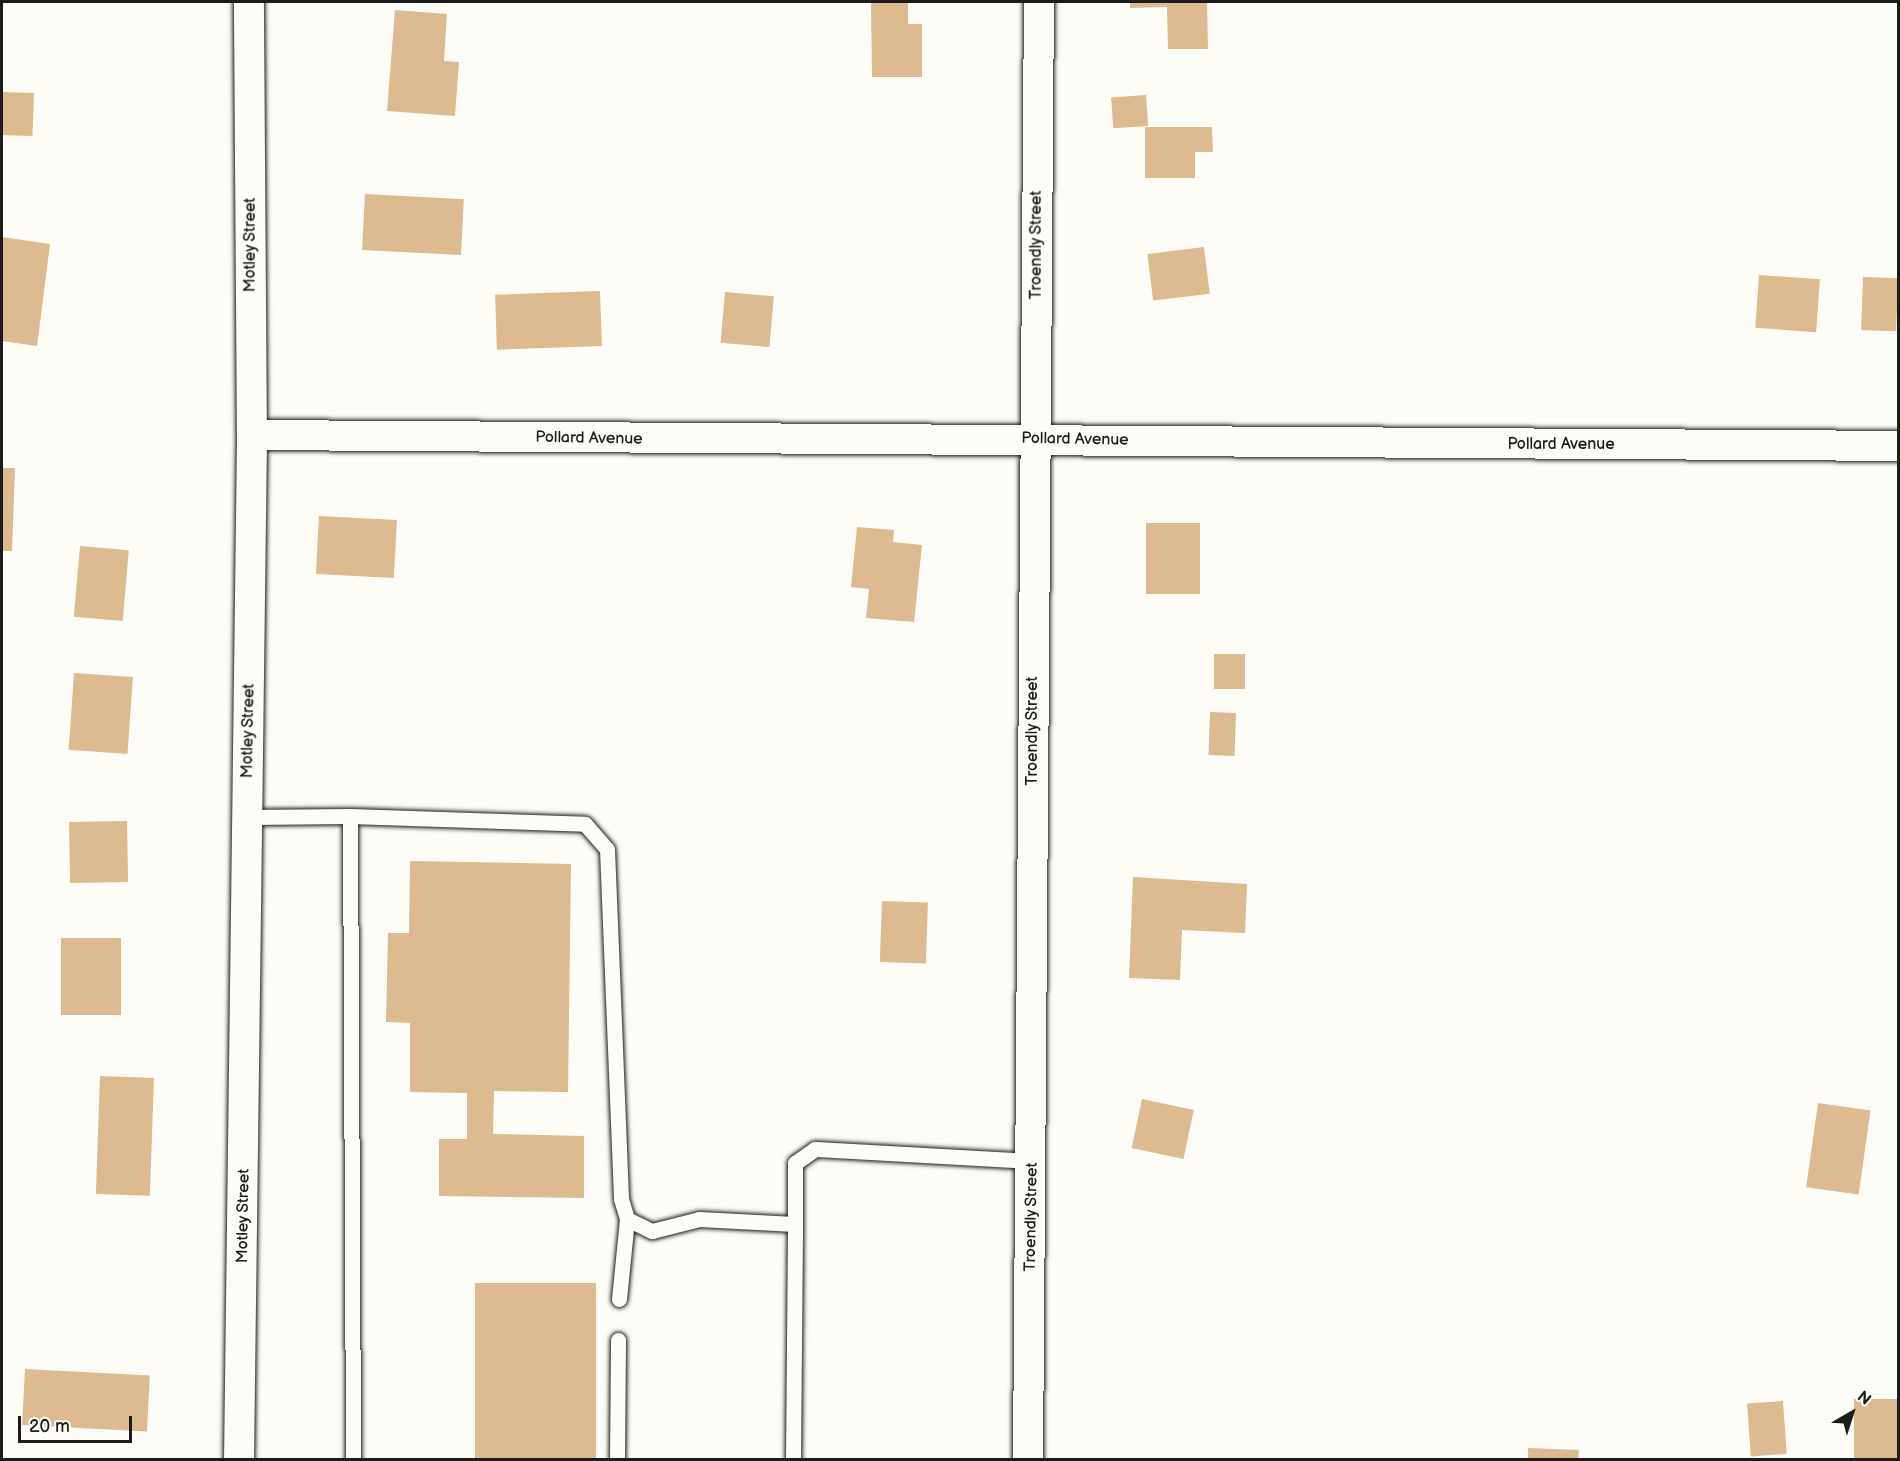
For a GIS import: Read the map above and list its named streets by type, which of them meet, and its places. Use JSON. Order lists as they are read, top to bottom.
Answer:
{
  "streets": {
    "street": ["Motley Street", "Troendly Street", "Pollard Avenue"]
  },
  "crossings": [
    ["Motley Street", "Pollard Avenue"],
    ["Troendly Street", "Pollard Avenue"]
  ],
  "scale_bar": "20 m",
  "north": "top right"
}
